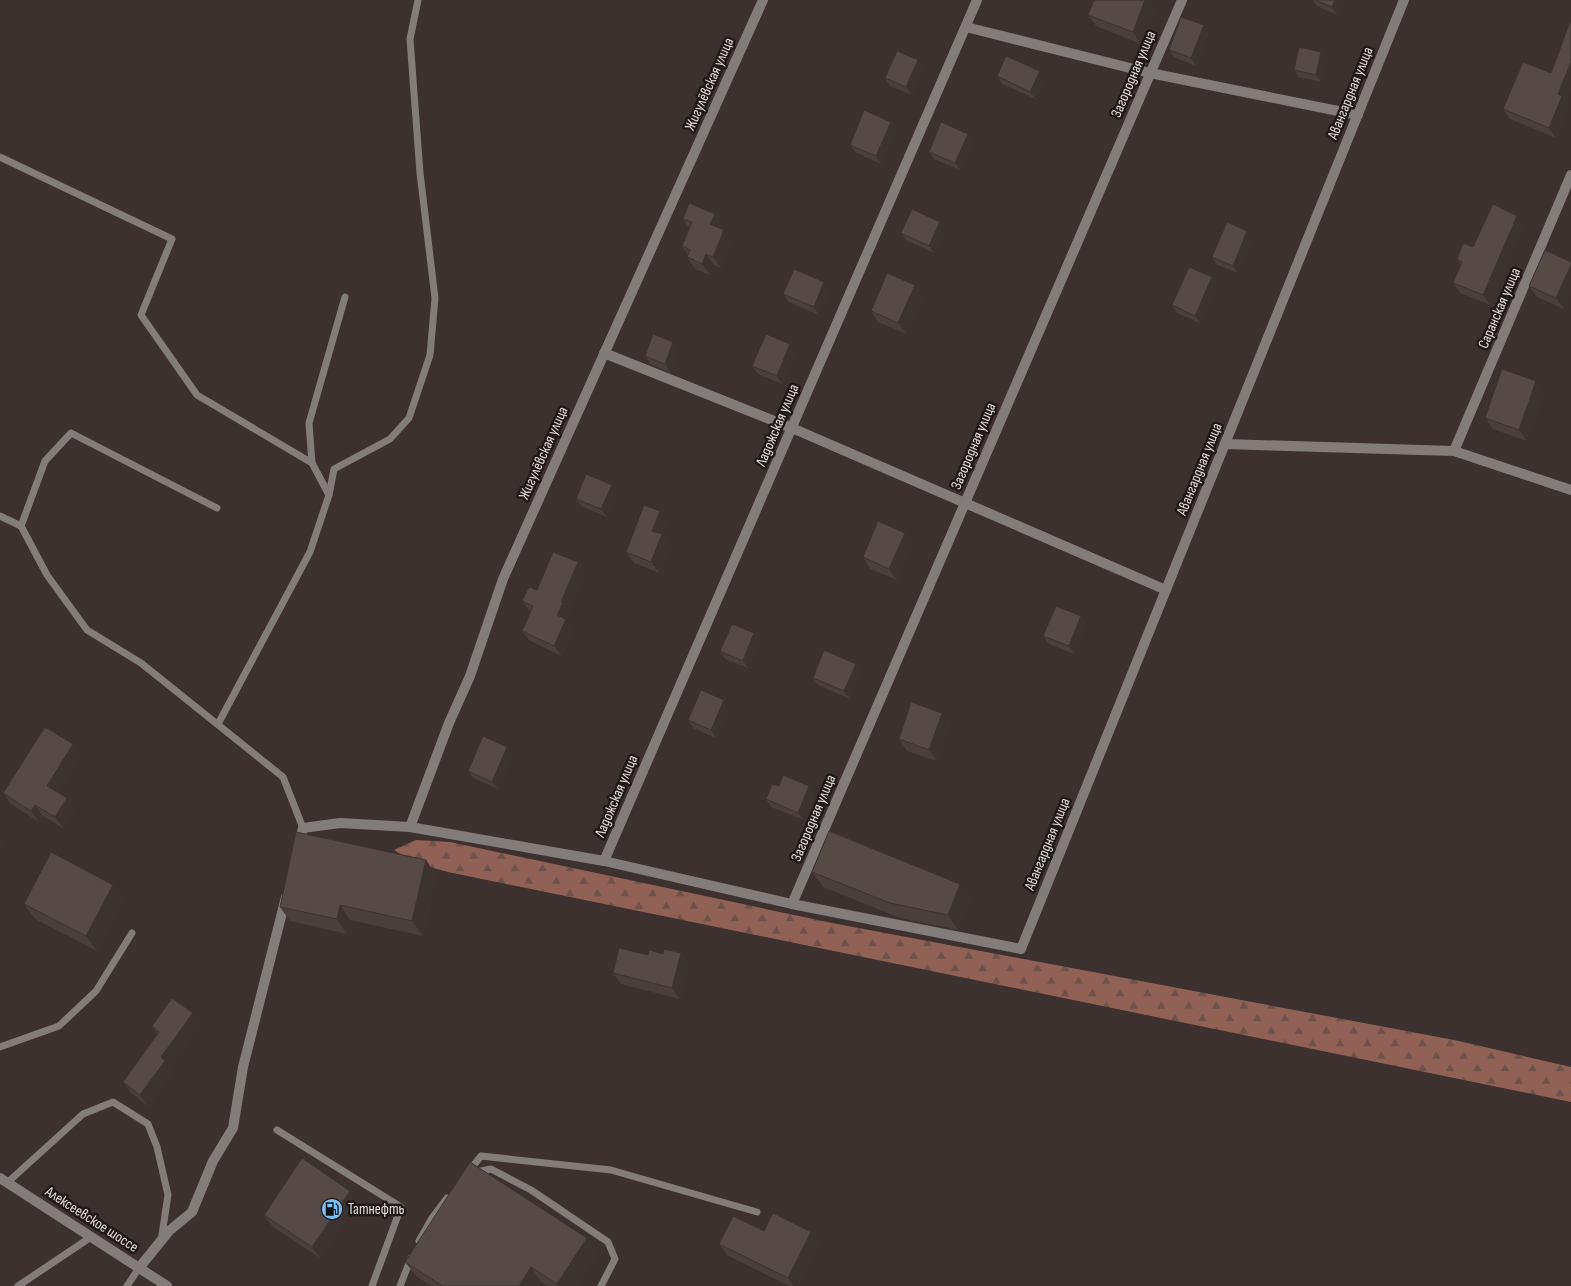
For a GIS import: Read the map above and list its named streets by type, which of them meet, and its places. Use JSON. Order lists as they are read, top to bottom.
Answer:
{
  "streets": {
    "street": [
      "Загородная улица",
      "Жигулёвская улица",
      "Авангардная улица",
      "Саранская улица",
      "Ладожская улица",
      "Алексеевское шоссе"
    ]
  },
  "crossings": [
    ["Загородная улица", "Авангардная улица"]
  ],
  "places": {
    "fuel station": ["Татнефть"]
  }
}
